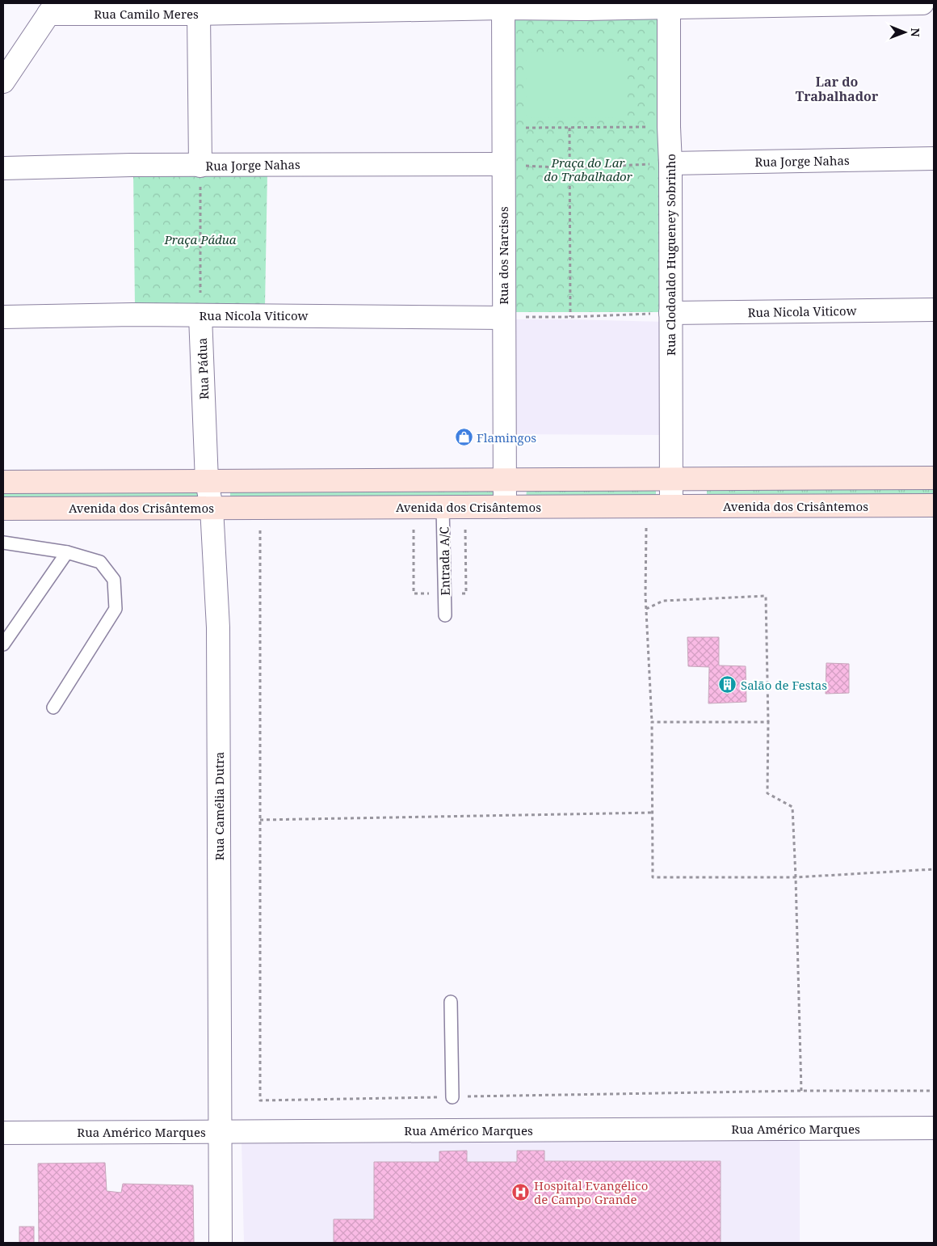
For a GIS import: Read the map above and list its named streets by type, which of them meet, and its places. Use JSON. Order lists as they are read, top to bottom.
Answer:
{
  "streets": {
    "street": [
      "Rua Camilo Meres",
      "Rua Jorge Nahas",
      "Rua Clodoaldo Hugueney Sobrinho",
      "Rua dos Narcisos",
      "Rua Nicola Viticow",
      "Rua Pádua",
      "Avenida dos Crisântemos",
      "Rua Camélia Dutra",
      "Rua Américo Marques"
    ],
    "lane": ["Entrada A/C"]
  },
  "crossings": [
    ["Rua Camilo Meres", "Rua Clodoaldo Hugueney Sobrinho"],
    ["Rua Camilo Meres", "Rua dos Narcisos"],
    ["Rua Jorge Nahas", "Rua Clodoaldo Hugueney Sobrinho"],
    ["Rua Jorge Nahas", "Rua dos Narcisos"],
    ["Rua Clodoaldo Hugueney Sobrinho", "Rua Nicola Viticow"],
    ["Rua Clodoaldo Hugueney Sobrinho", "Avenida dos Crisântemos"],
    ["Rua dos Narcisos", "Rua Nicola Viticow"],
    ["Rua dos Narcisos", "Avenida dos Crisântemos"],
    ["Rua Nicola Viticow", "Rua Pádua"],
    ["Rua Pádua", "Rua Camélia Dutra"],
    ["Avenida dos Crisântemos", "Entrada A/C"],
    ["Avenida dos Crisântemos", "Rua Camélia Dutra"],
    ["Rua Camélia Dutra", "Rua Américo Marques"]
  ],
  "districts": ["Lar do Trabalhador"],
  "parks": ["Praça do Lar do Trabalhador", "Praça Pádua"],
  "places": {
    "shop": ["Flamingos"],
    "building": ["Salão de Festas"],
    "hospital": ["Hospital Evangélico de Campo Grande"]
  },
  "north": "right"
}
